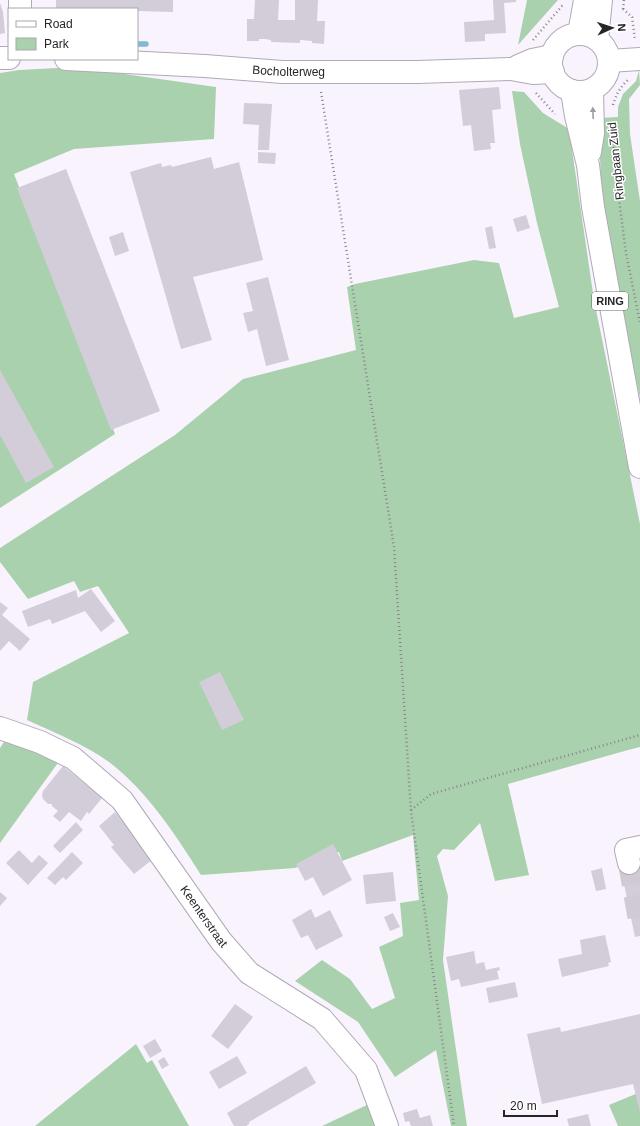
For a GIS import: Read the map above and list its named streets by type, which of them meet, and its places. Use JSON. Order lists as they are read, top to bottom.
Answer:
{
  "streets": {
    "street": [
      "Bocholterweg",
      "Ringbaan Zuid",
      "RING",
      "Keenterstraat"
    ]
  },
  "crossings": [
    ["Bocholterweg", "Ringbaan Zuid"]
  ],
  "legend": ["Road", "Park"],
  "scale_bar": "20 m",
  "north": "right"
}
